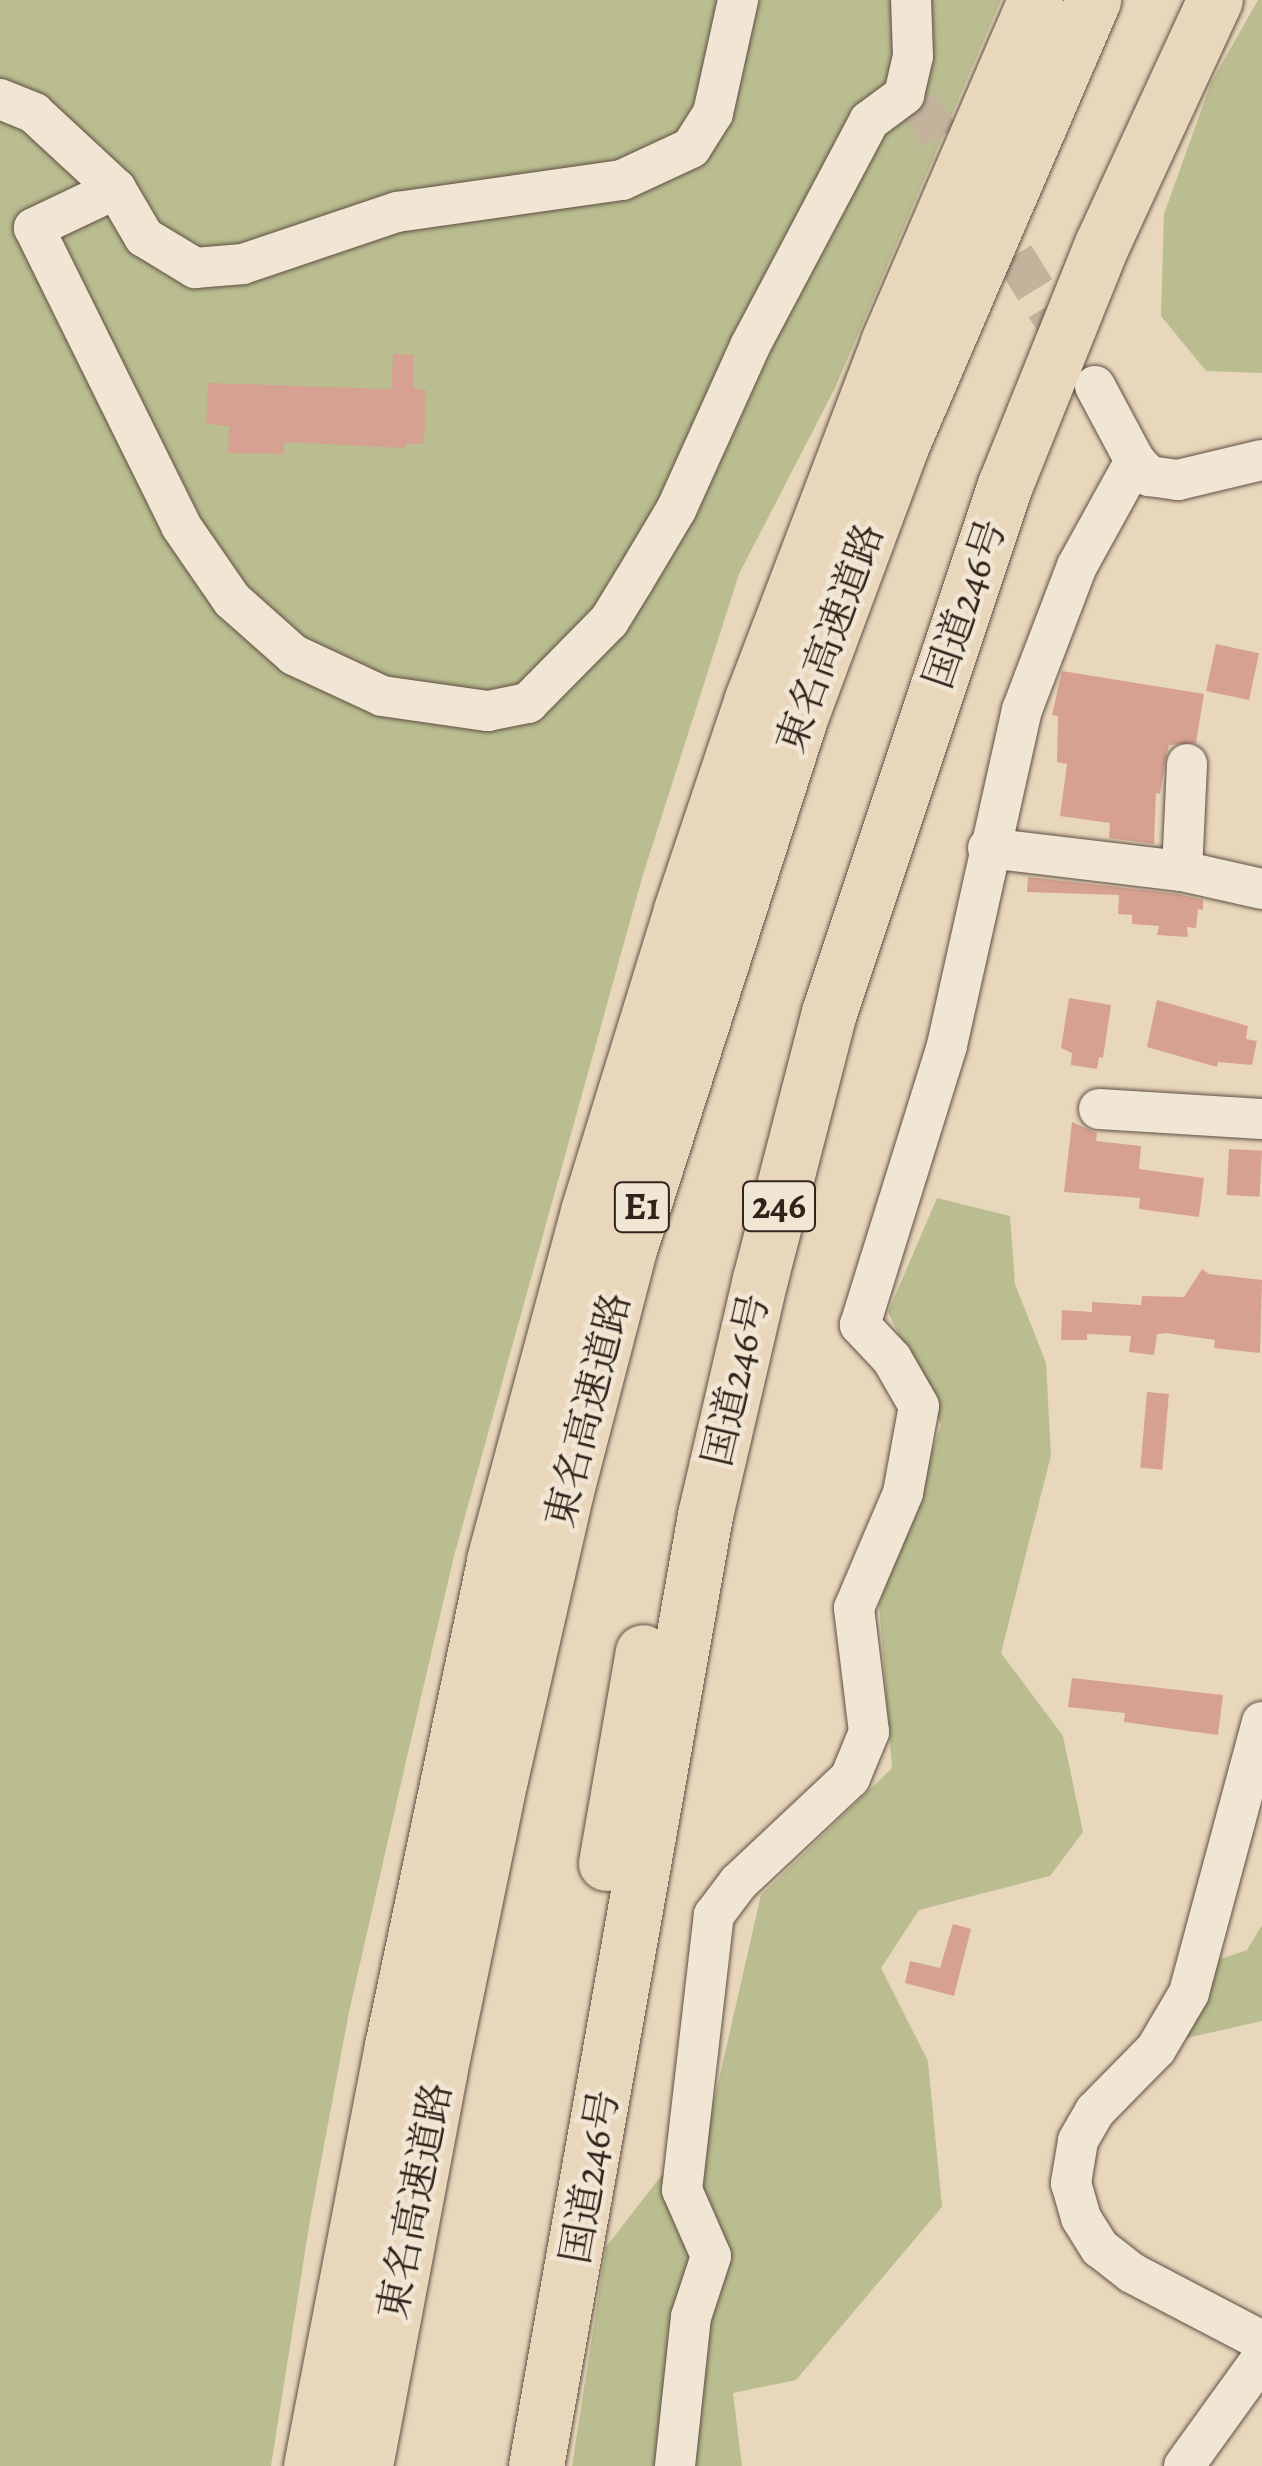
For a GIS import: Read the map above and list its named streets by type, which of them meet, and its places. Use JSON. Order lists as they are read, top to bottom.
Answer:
{
  "streets": {
    "highway": [
      "国道246号",
      "東名高速道路",
      "246",
      "E1"
    ]
  }
}
